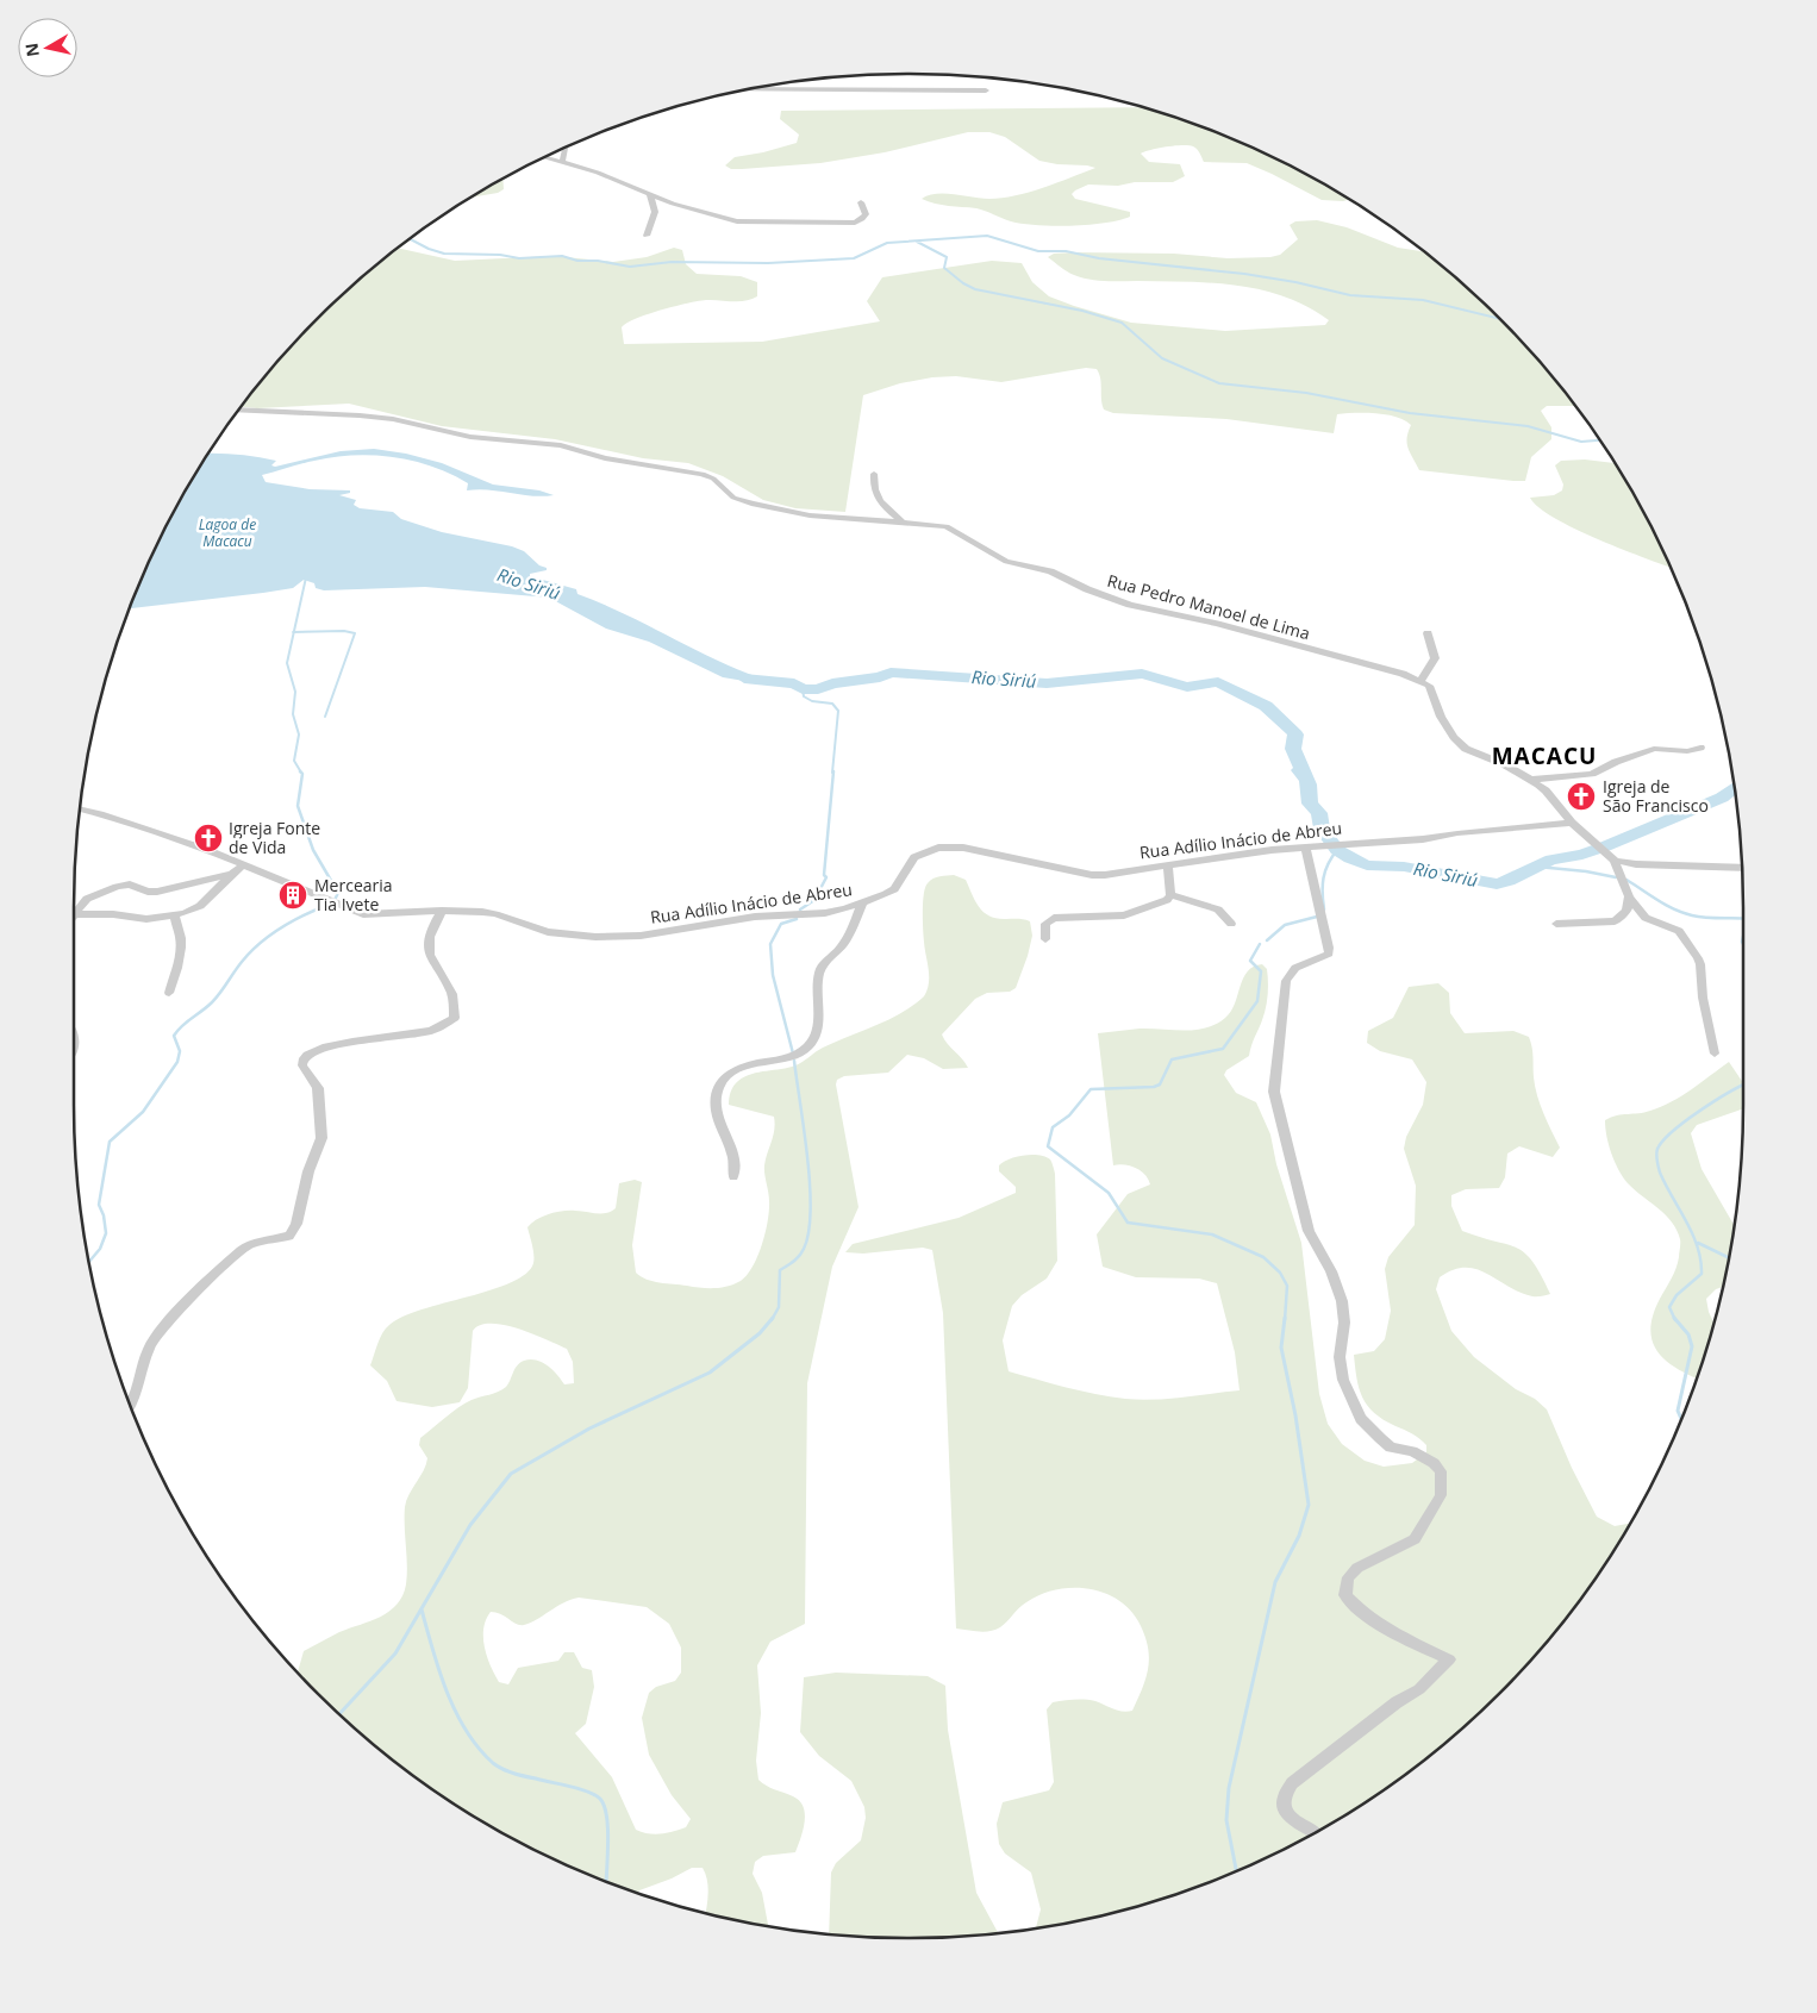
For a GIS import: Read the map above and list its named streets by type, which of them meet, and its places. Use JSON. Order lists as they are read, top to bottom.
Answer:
{
  "streets": {
    "street": ["Rua Pedro Manoel de Lima", "Rua Adílio Inácio de Abreu"]
  },
  "districts": ["MACACU"],
  "water": ["Lagoa de Macacu", "Rio Siriú"],
  "places": {
    "church": ["Igreja de São Francisco", "Igreja Fonte de Vida"],
    "building": ["Mercearia Tia Ivete"]
  },
  "north": "left"
}
